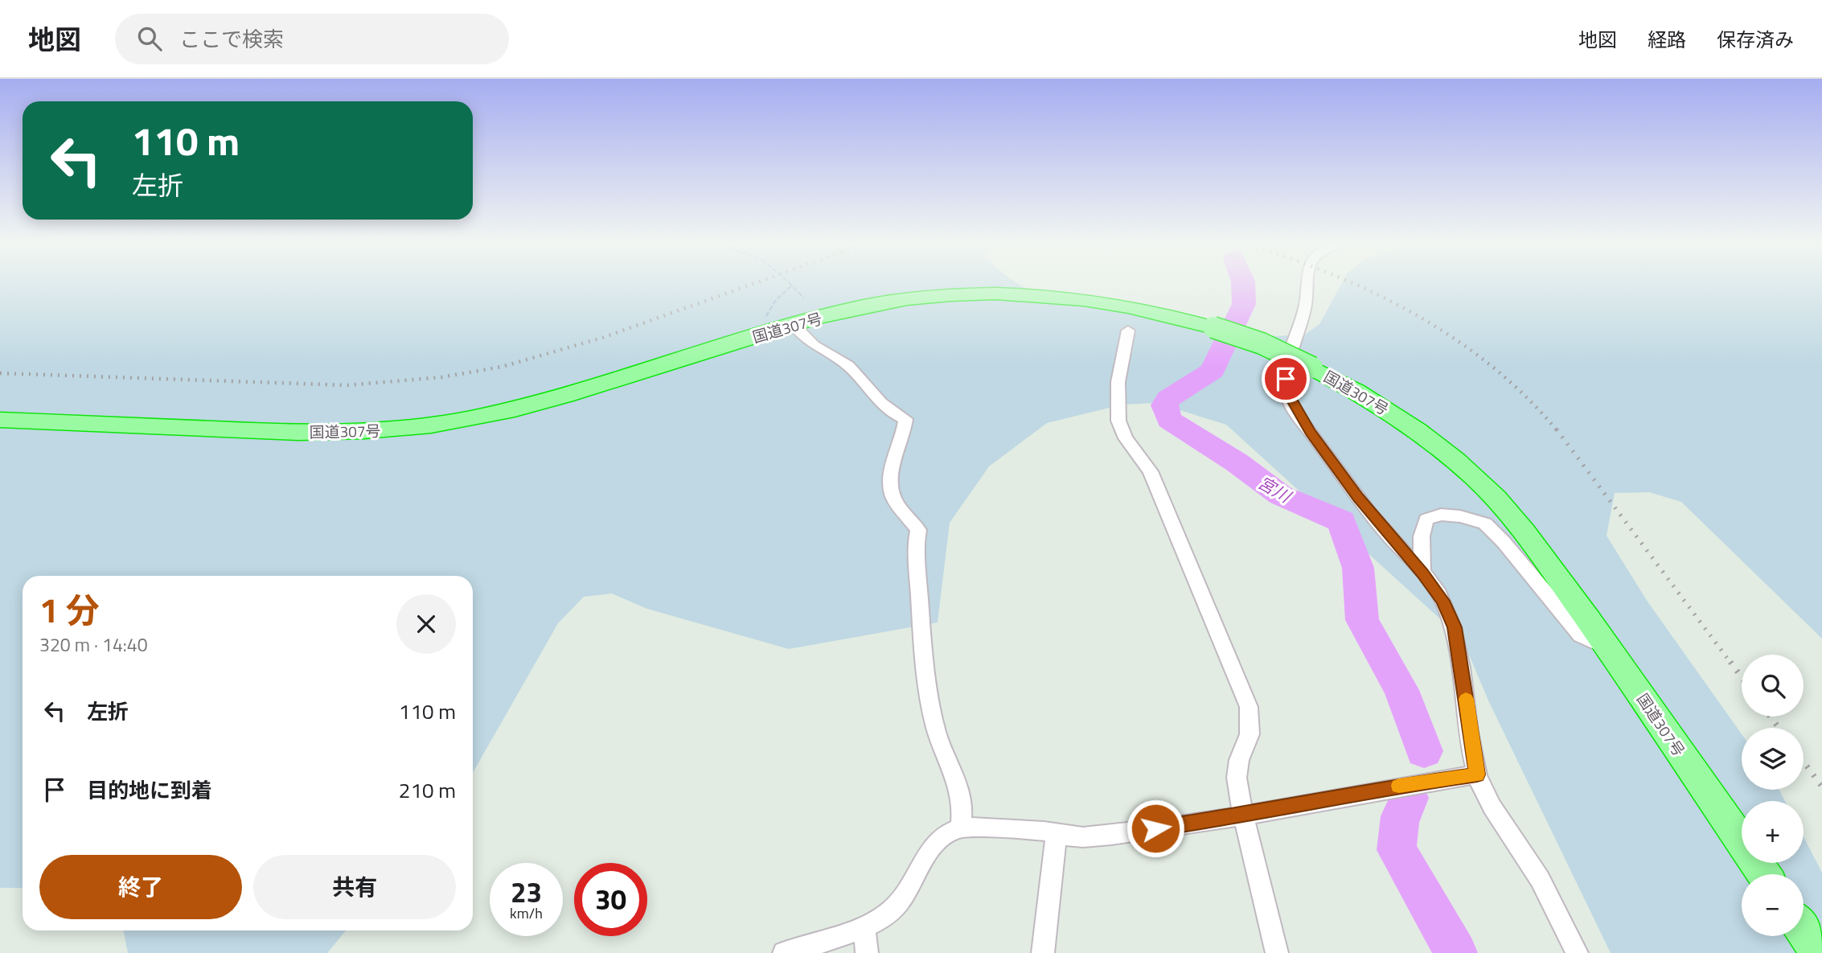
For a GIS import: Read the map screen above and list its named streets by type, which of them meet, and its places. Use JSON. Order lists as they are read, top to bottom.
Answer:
{
  "streets": {
    "highway": ["国道307号"]
  },
  "water": ["宮川"],
  "page": {
    "header": "地図",
    "search": "ここで検索",
    "nav": ["地図", "経路", "保存済み"],
    "turn": ["110 m", "左折"],
    "heading": ["1 分", "320 m · 14:40"],
    "map_buttons": ["+", "−"],
    "list": [
      {
        "name": "左折",
        "value": "110 m"
      },
      {
        "name": "目的地に到着",
        "value": "210 m"
      }
    ],
    "buttons": ["終了", "共有"],
    "speed": "23 km/h",
    "limit": "30"
  }
}
